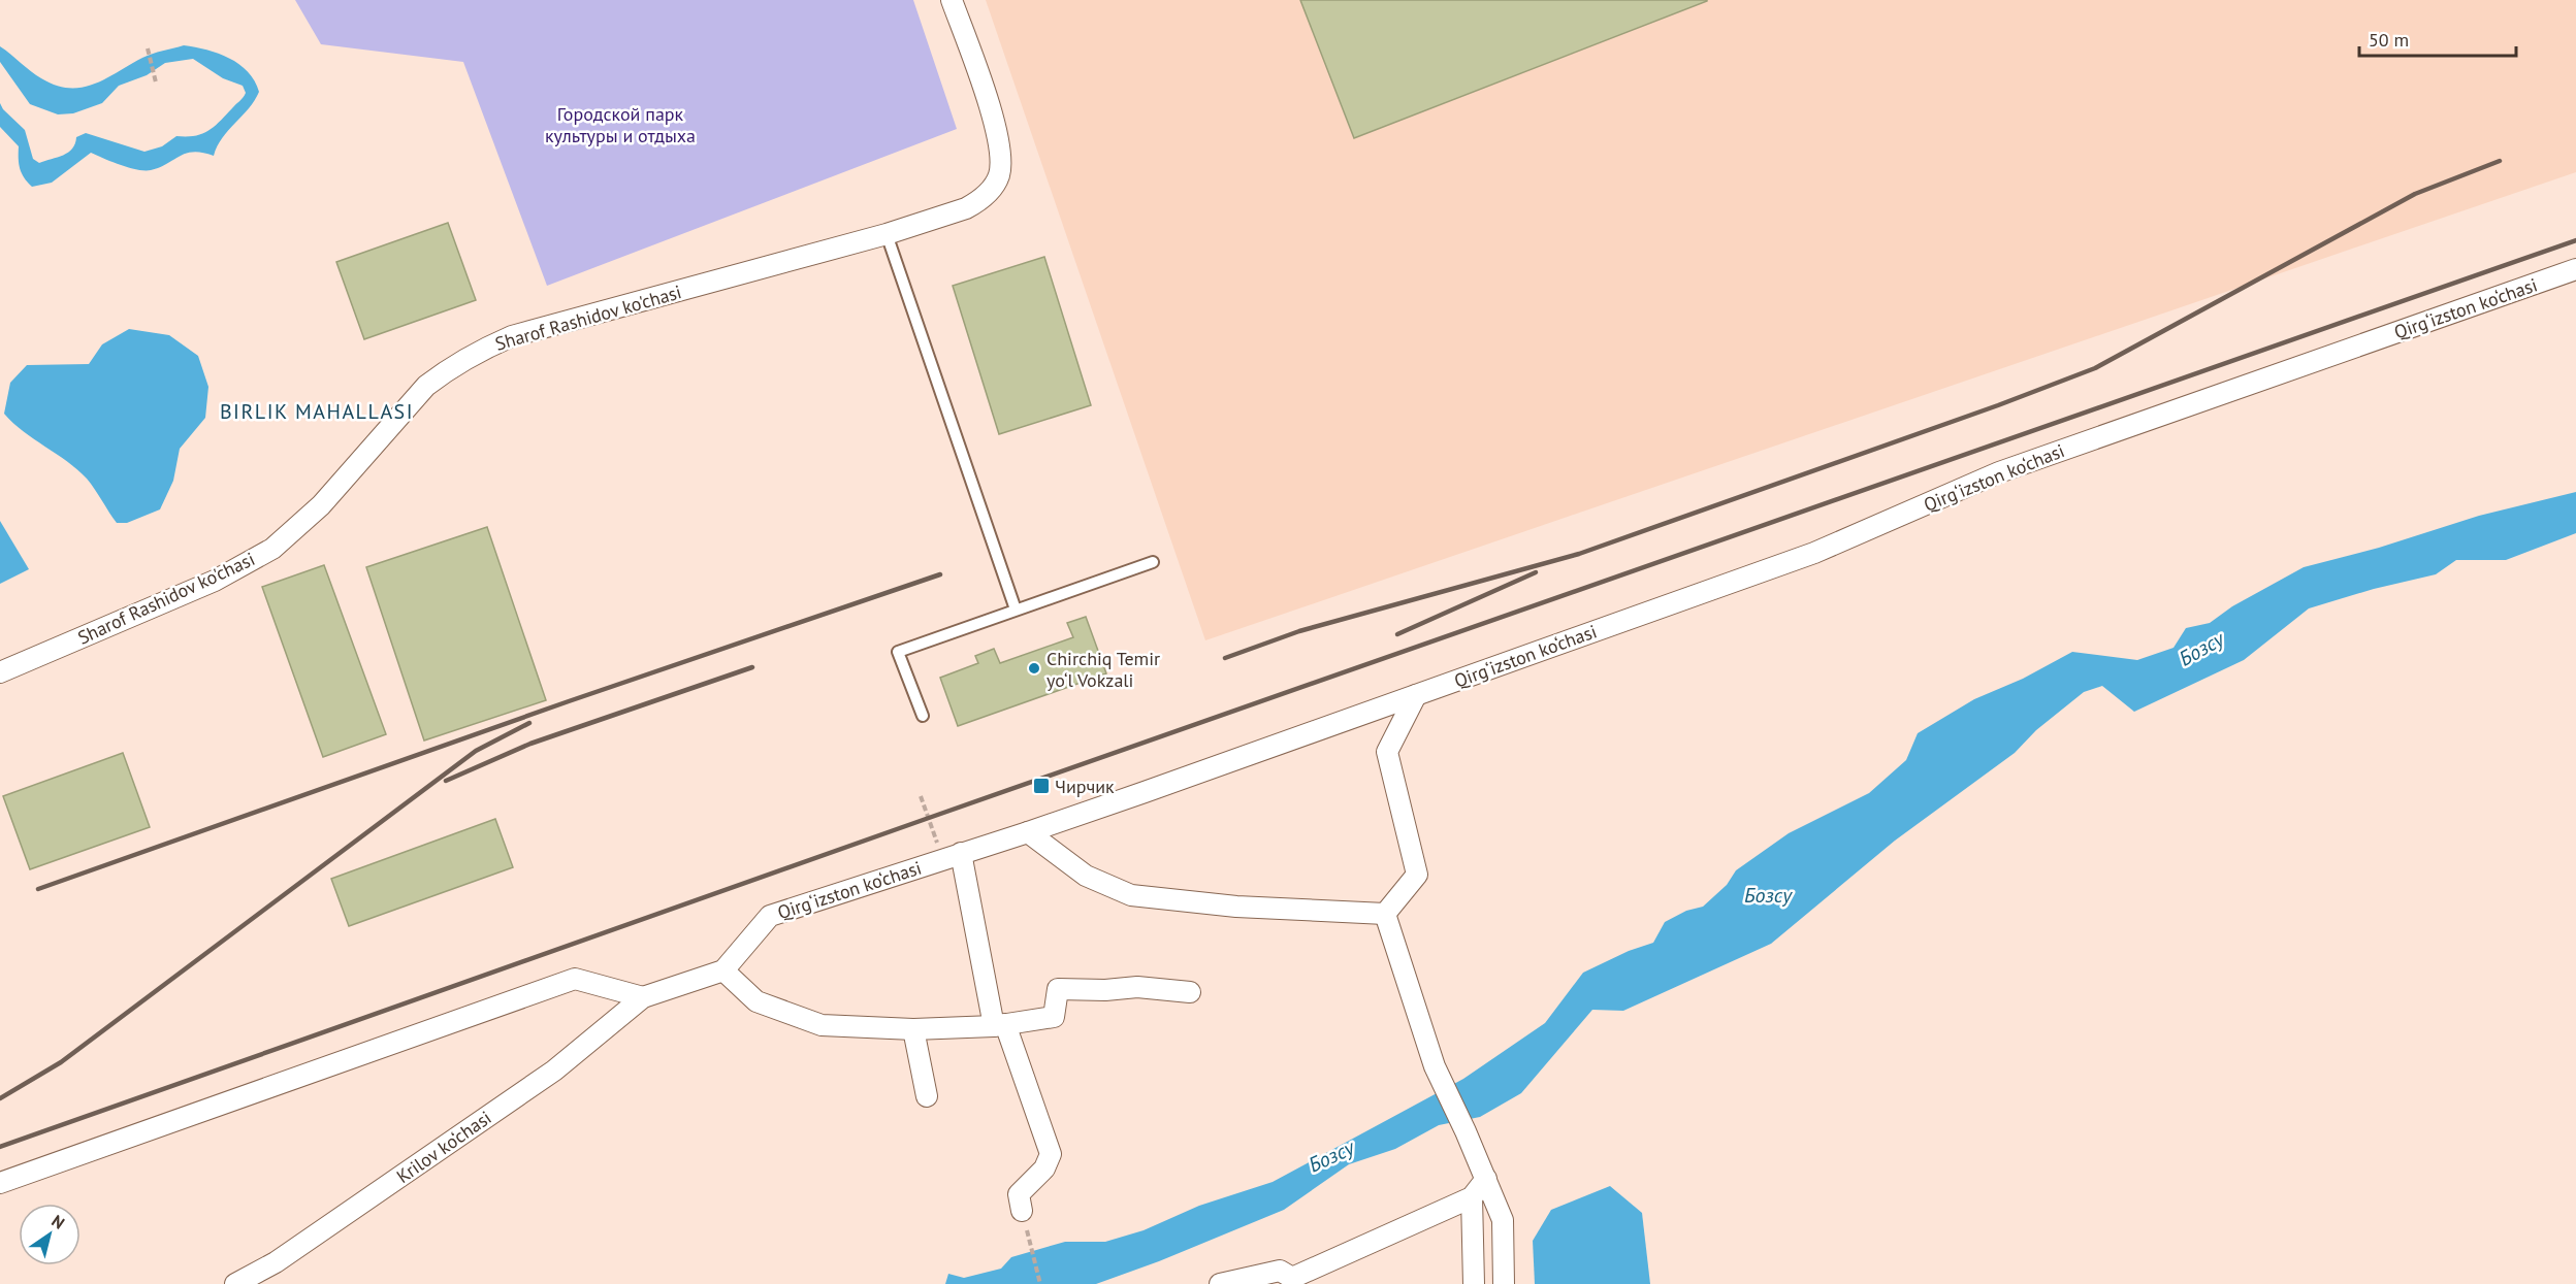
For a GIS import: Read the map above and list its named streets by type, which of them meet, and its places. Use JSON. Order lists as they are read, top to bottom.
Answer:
{
  "streets": {
    "street": ["Qirg‘izston ko‘chasi", "Sharof Rashidov ko'chasi", "Krilov ko‘chasi"]
  },
  "districts": ["BIRLIK MAHALLASI"],
  "water": ["Бозсу"],
  "parks": ["Городской парк культуры и отдыха"],
  "places": {
    "other": ["Chirchiq Temir yo‘l Vokzali"],
    "transit": ["Чирчик"]
  },
  "scale_bar": "50 m",
  "north": "top right"
}
